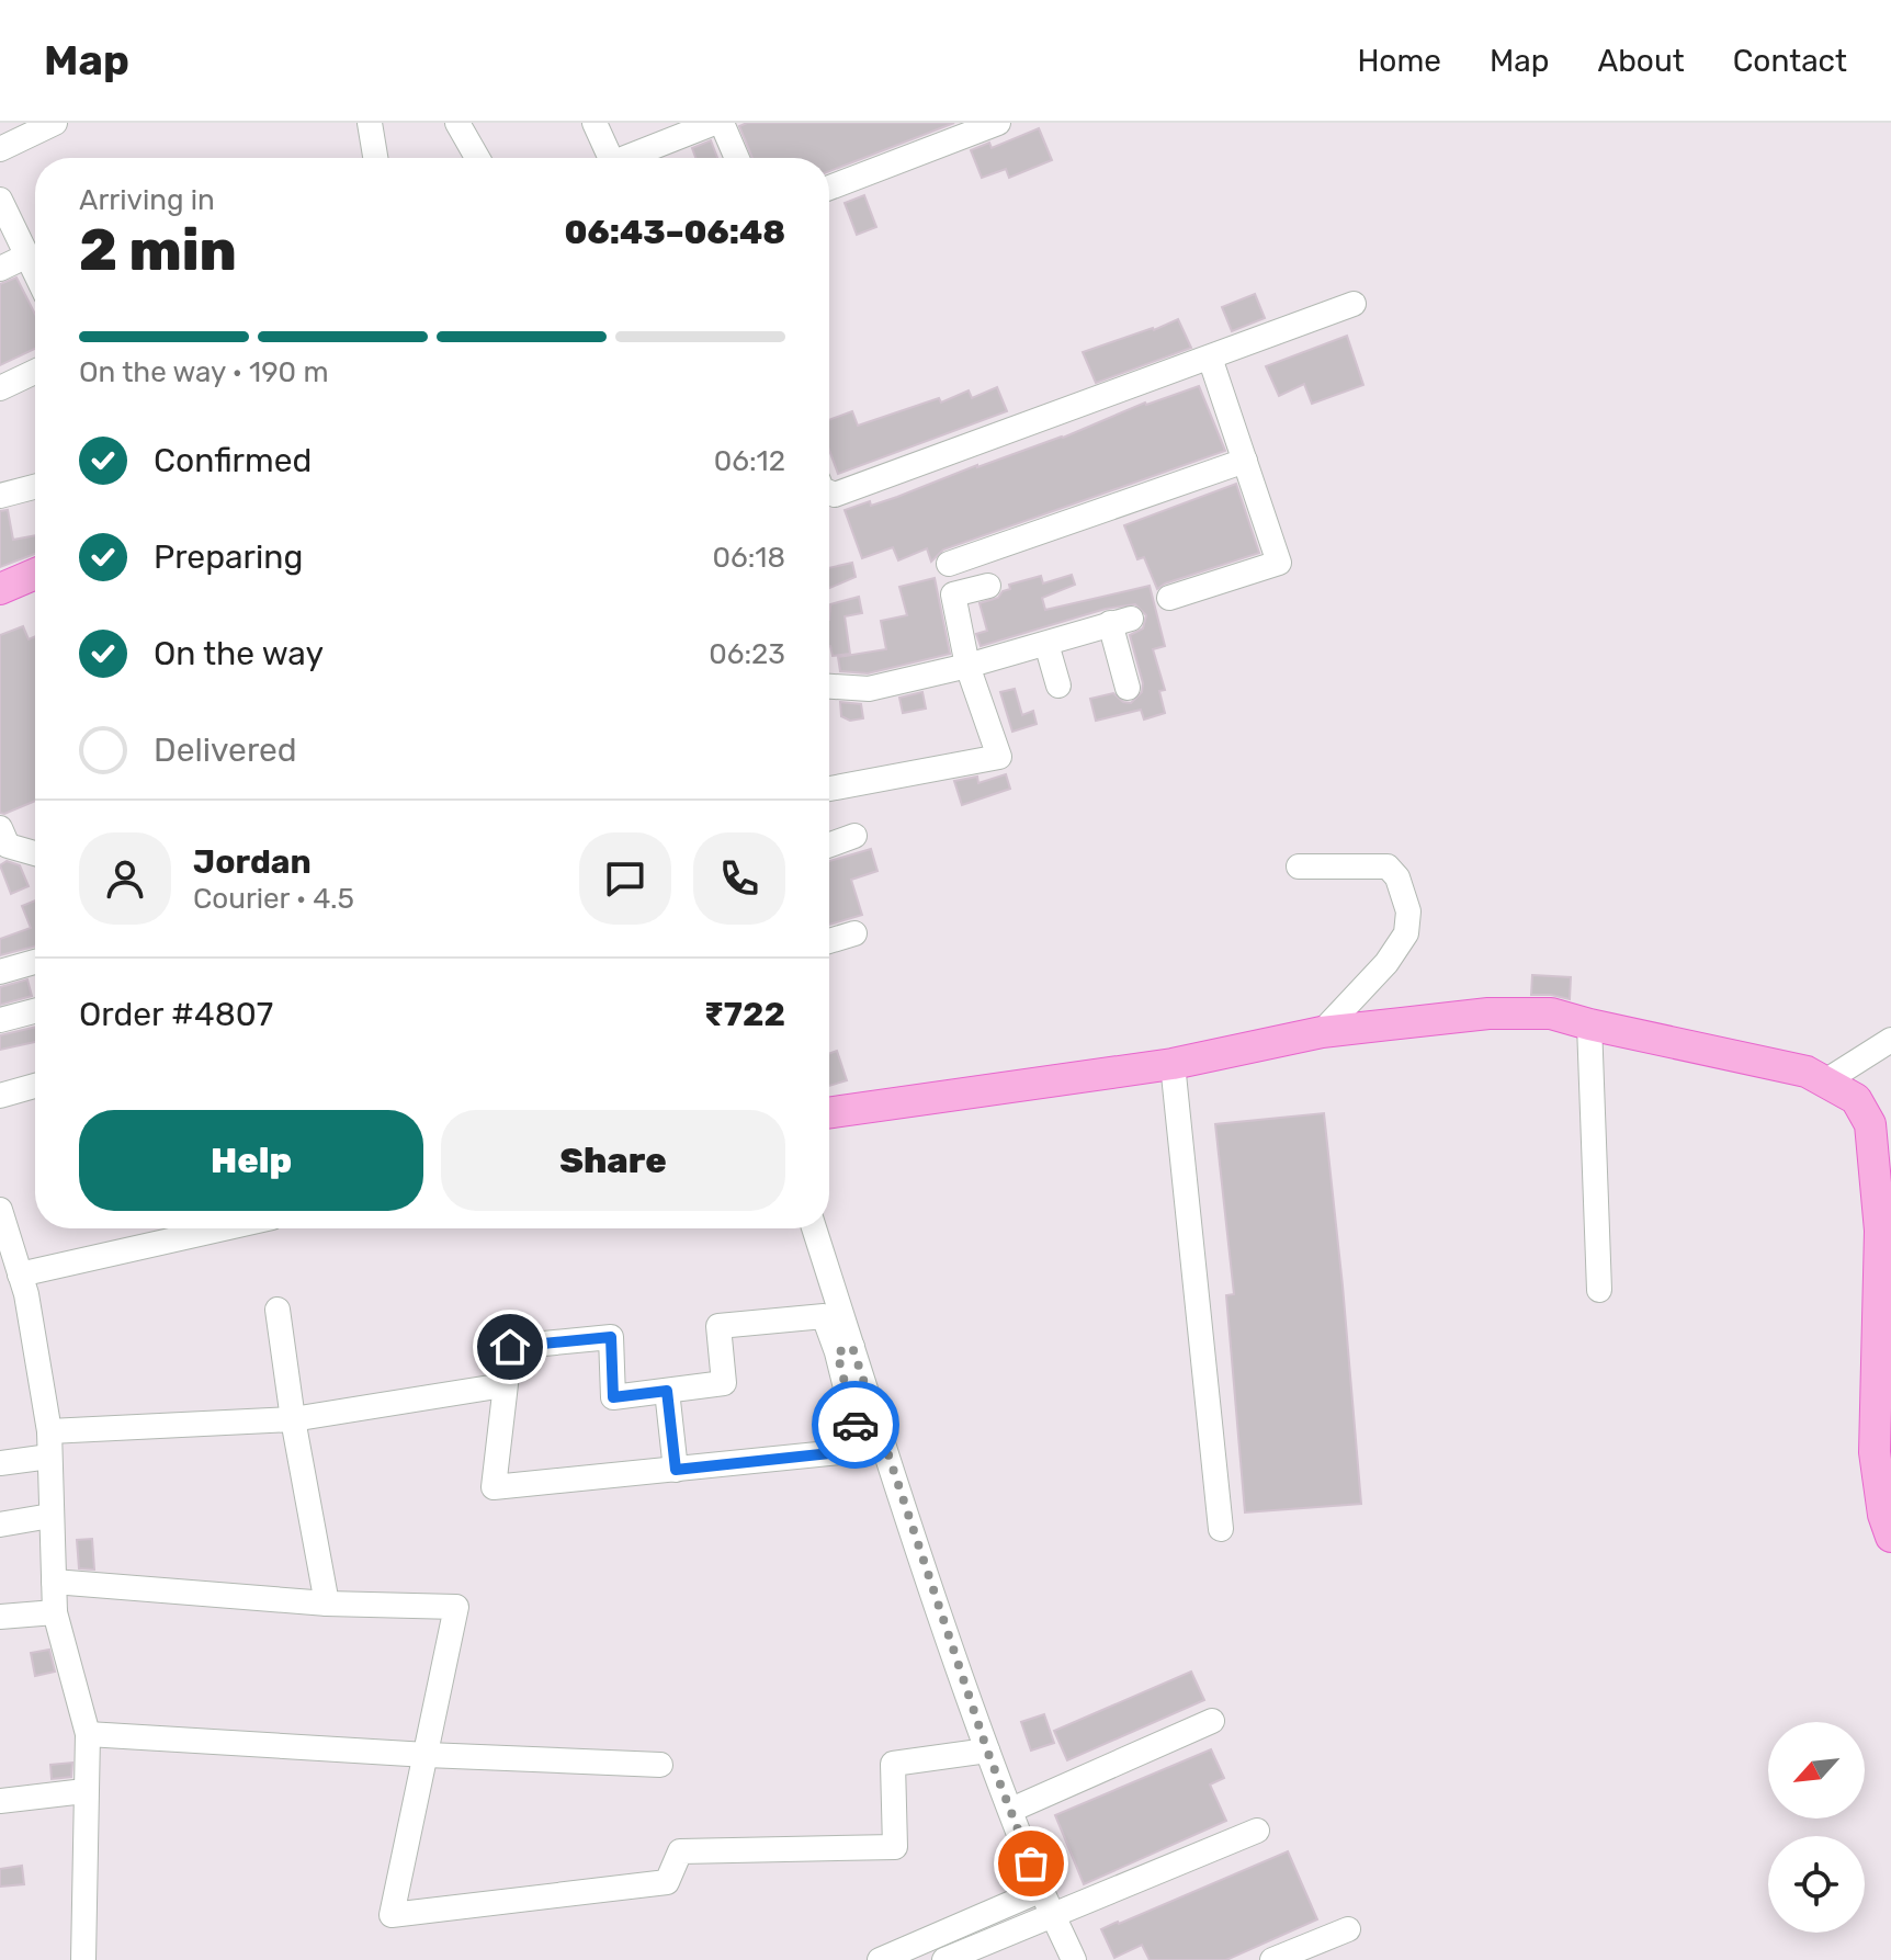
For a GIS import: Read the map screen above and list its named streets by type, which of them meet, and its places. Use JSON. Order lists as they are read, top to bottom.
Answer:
{
  "north": "bottom left",
  "page": {
    "header": "Map",
    "nav": [
      "Home",
      "Map",
      "About",
      "Contact"
    ],
    "heading": ["2 min", "Arriving in", "06:43–06:48"],
    "panel": [
      "Jordan",
      "Courier · 4.5",
      "Order #4807",
      "₹722"
    ],
    "bar": "On the way · 190 m",
    "list": [
      ["Confirmed", "06:12"],
      ["Preparing", "06:18"],
      ["On the way", "06:23"],
      "Delivered"
    ],
    "buttons": ["Help", "Share"]
  }
}
